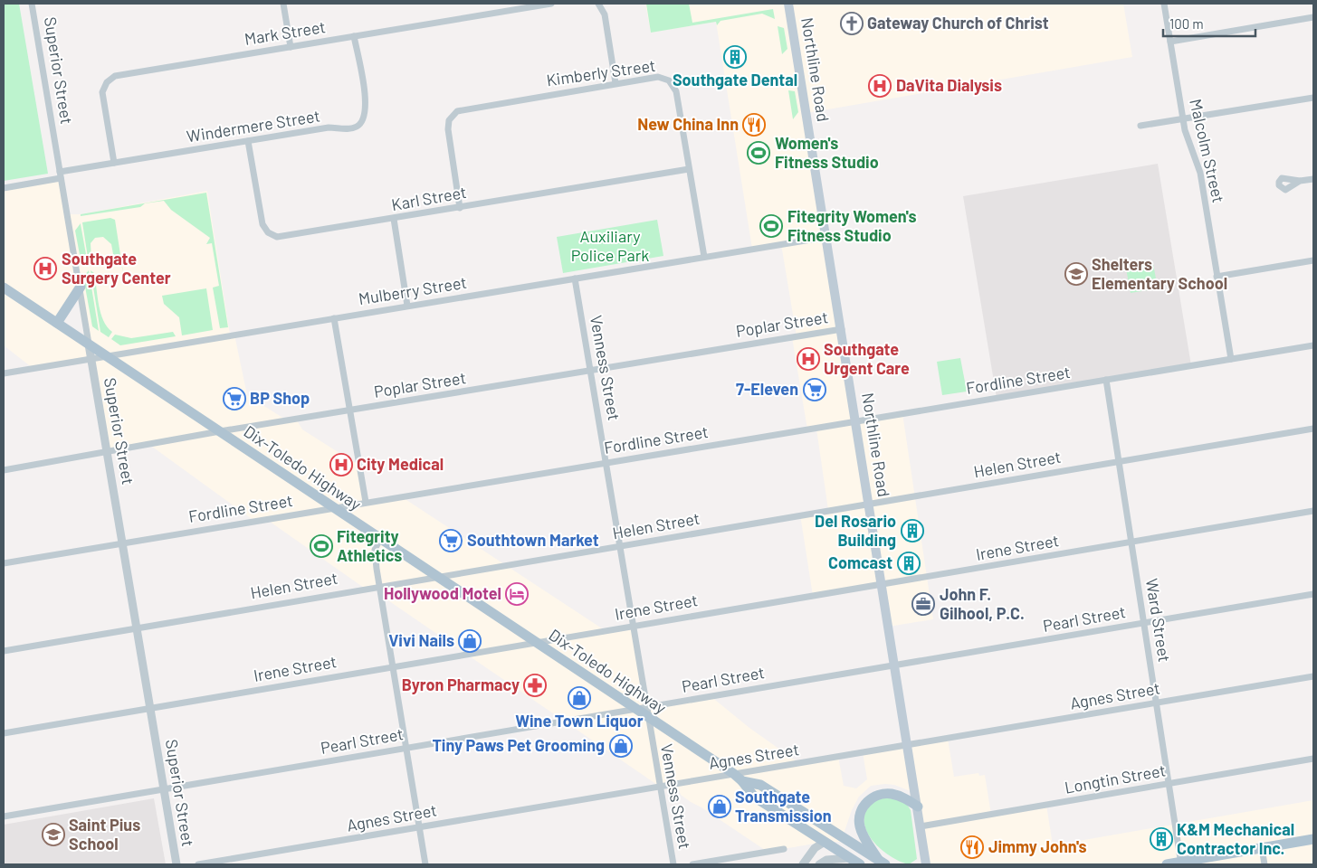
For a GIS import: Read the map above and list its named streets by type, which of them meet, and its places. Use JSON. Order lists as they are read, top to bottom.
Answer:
{
  "streets": {
    "main road": ["Northline Road", "Dix-Toledo Highway"],
    "street": [
      "Mark Street",
      "Superior Street",
      "Kimberly Street",
      "Windermere Street",
      "Malcolm Street",
      "Karl Street",
      "Mulberry Street",
      "Poplar Street",
      "Venness Street",
      "Fordline Street",
      "Helen Street",
      "Irene Street",
      "Pearl Street",
      "Ward Street",
      "Agnes Street",
      "Longtin Street"
    ]
  },
  "crossings": [
    ["Mark Street", "Windermere Street"],
    ["Northline Road", "Mulberry Street"],
    ["Northline Road", "Poplar Street"],
    ["Northline Road", "Fordline Street"],
    ["Northline Road", "Helen Street"],
    ["Northline Road", "Irene Street"],
    ["Northline Road", "Pearl Street"],
    ["Northline Road", "Agnes Street"],
    ["Northline Road", "Longtin Street"],
    ["Superior Street", "Windermere Street"],
    ["Superior Street", "Mulberry Street"],
    ["Superior Street", "Poplar Street"],
    ["Superior Street", "Fordline Street"],
    ["Superior Street", "Helen Street"],
    ["Superior Street", "Dix-Toledo Highway"],
    ["Superior Street", "Irene Street"],
    ["Superior Street", "Pearl Street"],
    ["Kimberly Street", "Karl Street"],
    ["Kimberly Street", "Mulberry Street"],
    ["Windermere Street", "Karl Street"],
    ["Malcolm Street", "Fordline Street"],
    ["Mulberry Street", "Venness Street"],
    ["Mulberry Street", "Dix-Toledo Highway"],
    ["Poplar Street", "Venness Street"],
    ["Poplar Street", "Dix-Toledo Highway"],
    ["Venness Street", "Fordline Street"],
    ["Venness Street", "Helen Street"],
    ["Venness Street", "Dix-Toledo Highway"],
    ["Venness Street", "Irene Street"],
    ["Venness Street", "Pearl Street"],
    ["Venness Street", "Agnes Street"],
    ["Fordline Street", "Dix-Toledo Highway"],
    ["Fordline Street", "Ward Street"],
    ["Helen Street", "Dix-Toledo Highway"],
    ["Helen Street", "Ward Street"],
    ["Dix-Toledo Highway", "Irene Street"],
    ["Dix-Toledo Highway", "Pearl Street"],
    ["Dix-Toledo Highway", "Agnes Street"],
    ["Irene Street", "Ward Street"],
    ["Pearl Street", "Ward Street"],
    ["Ward Street", "Agnes Street"],
    ["Ward Street", "Longtin Street"]
  ],
  "parks": ["Auxiliary Police Park"],
  "places": {
    "church": ["Gateway Church of Christ"],
    "building": [
      "Southgate Dental",
      "Del Rosario Building",
      "Comcast",
      "K&M Mechanical Contractor Inc."
    ],
    "hospital": [
      "DaVita Dialysis",
      "Southgate Surgery Center",
      "Southgate Urgent Care",
      "City Medical"
    ],
    "restaurant": ["New China Inn", "Jimmy John's"],
    "sports": ["Women's Fitness Studio", "Fitegrity Women's Fitness Studio", "Fitegrity Athletics"],
    "school or university": ["Shelters Elementary School", "Saint Pius School"],
    "supermarket": ["7-Eleven", "BP Shop", "Southtown Market"],
    "hotel": ["Hollywood Motel"],
    "office": ["John F. Gilhool, P.C."],
    "shop": [
      "Vivi Nails",
      "Wine Town Liquor",
      "Tiny Paws Pet Grooming",
      "Southgate Transmission"
    ],
    "pharmacy": ["Byron Pharmacy"]
  },
  "scale_bar": "100 m"
}
